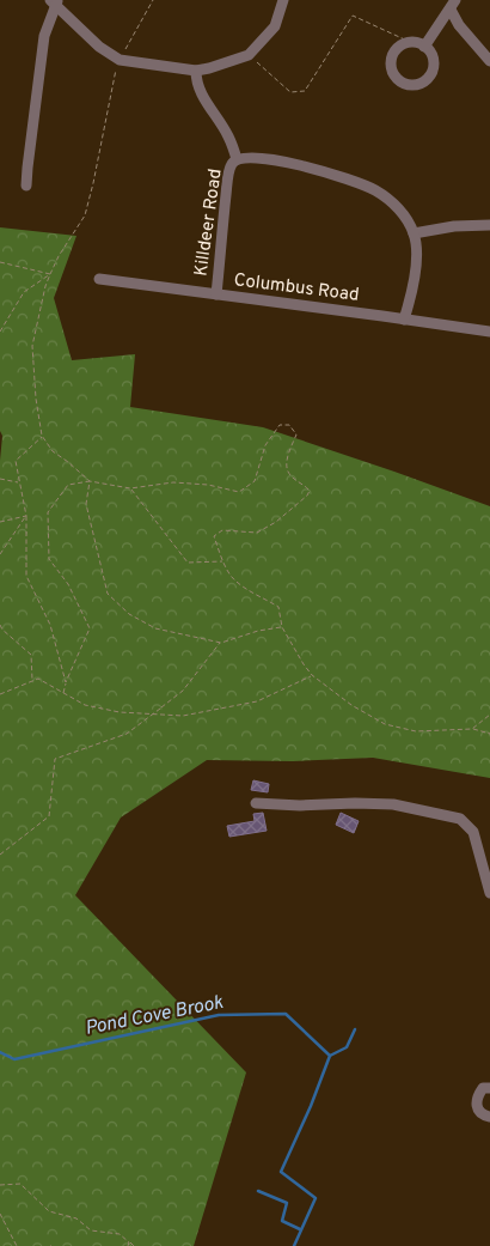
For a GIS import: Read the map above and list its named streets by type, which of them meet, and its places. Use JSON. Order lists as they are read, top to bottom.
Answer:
{
  "streets": {
    "street": ["Killdeer Road", "Columbus Road"]
  },
  "crossings": [
    ["Killdeer Road", "Columbus Road"]
  ],
  "water": ["Pond Cove Brook"]
}
